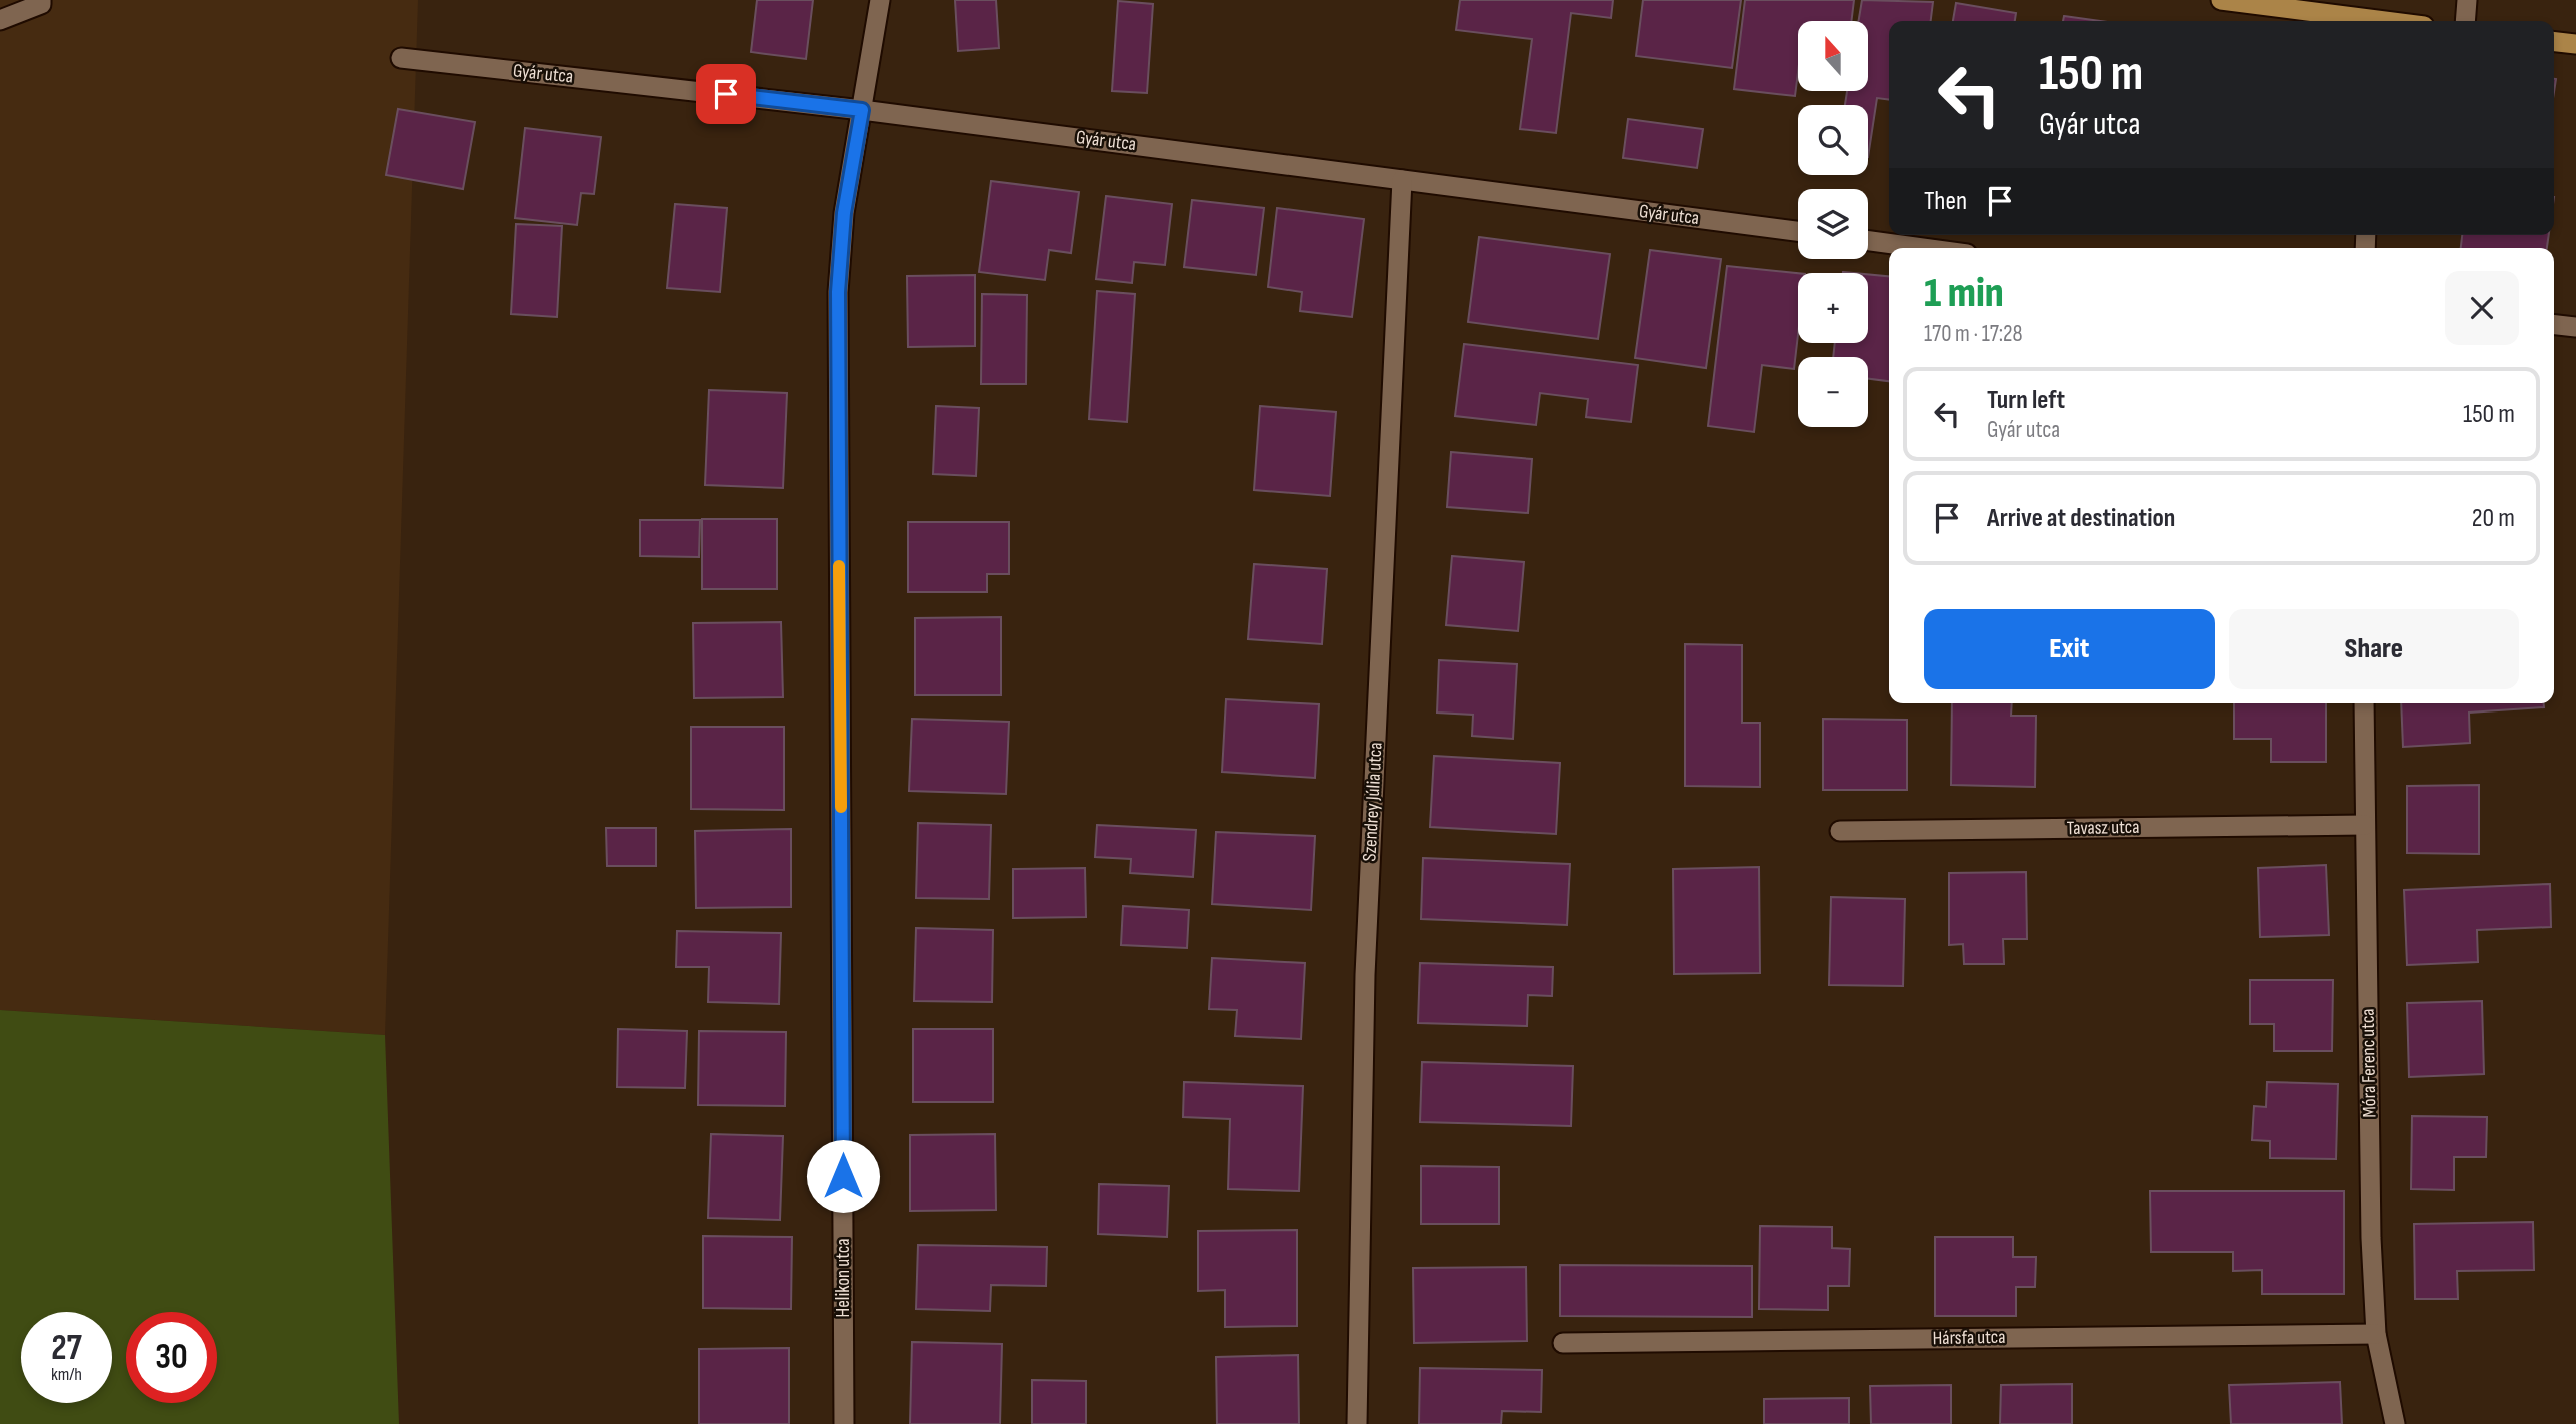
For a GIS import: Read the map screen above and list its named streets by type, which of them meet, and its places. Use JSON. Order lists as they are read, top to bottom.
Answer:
{
  "streets": {
    "street": [
      "Gyár utca",
      "Szendrey Júlia utca",
      "Tavasz utca",
      "Móra Ferenc utca",
      "Helikon utca",
      "Hársfa utca"
    ]
  },
  "crossings": [
    ["Gyár utca", "Szendrey Júlia utca"],
    ["Gyár utca", "Helikon utca"],
    ["Tavasz utca", "Móra Ferenc utca"],
    ["Móra Ferenc utca", "Hársfa utca"]
  ],
  "north": "top",
  "page": {
    "map_buttons": ["+", "−"],
    "turn": ["150 m", "Gyár utca"],
    "then": "Then",
    "heading": ["1 min", "170 m · 17:28"],
    "list": [
      {
        "name": "Turn left",
        "note": "Gyár utca",
        "value": "150 m"
      },
      {
        "name": "Arrive at destination",
        "value": "20 m"
      }
    ],
    "buttons": ["Exit", "Share"],
    "speed": "27 km/h",
    "limit": "30"
  }
}
